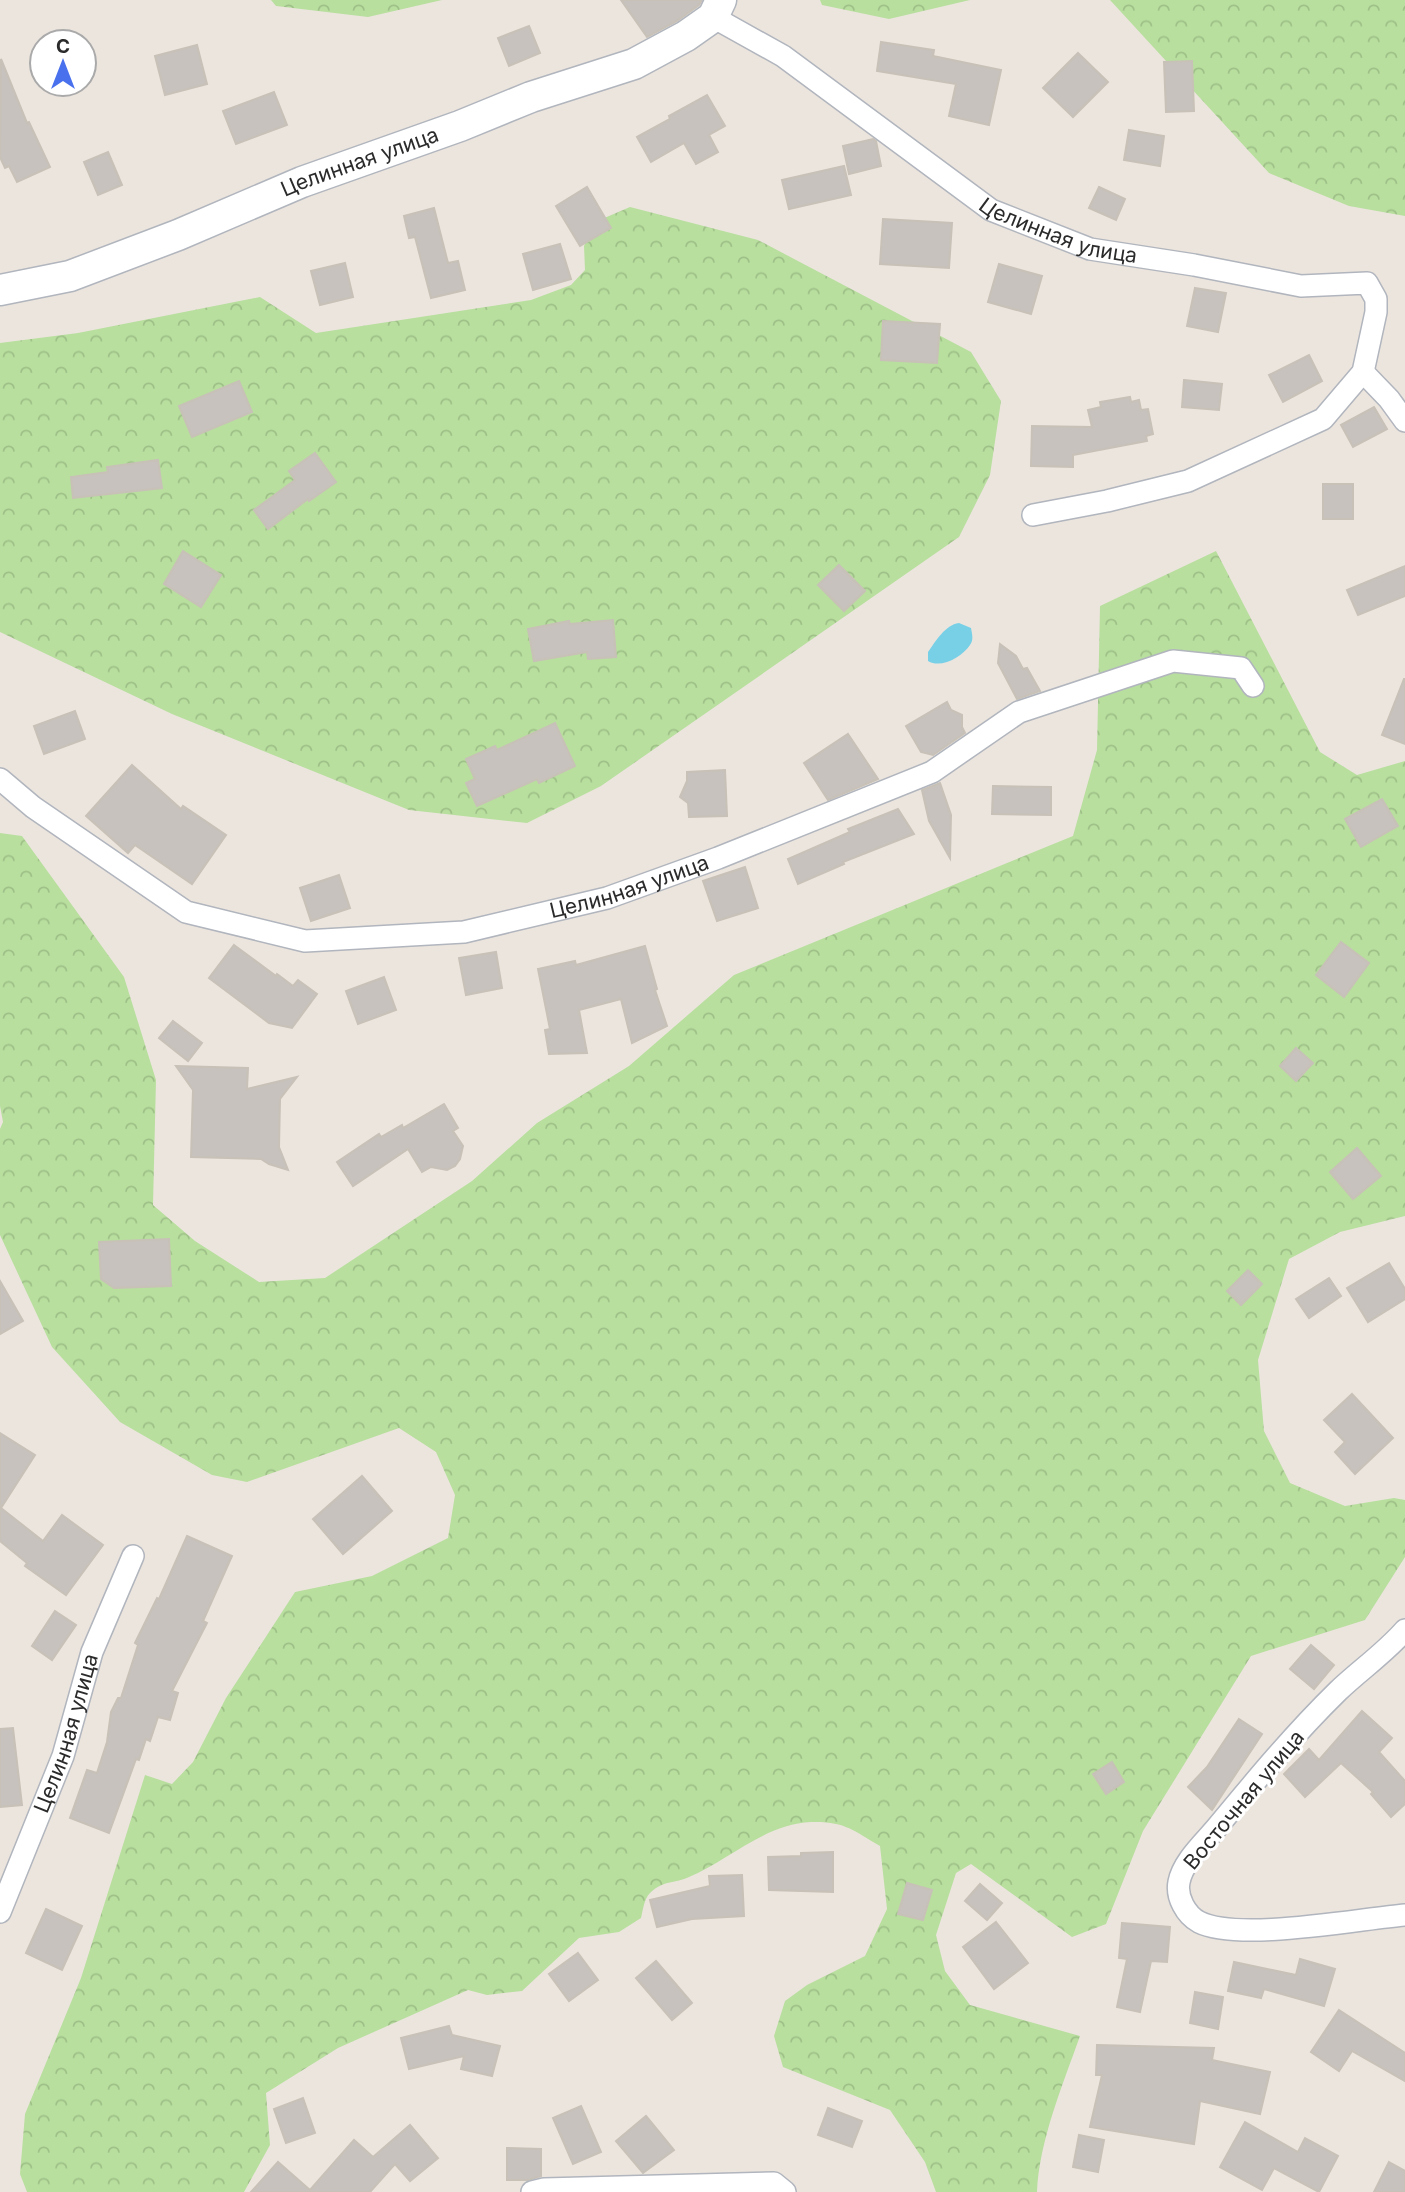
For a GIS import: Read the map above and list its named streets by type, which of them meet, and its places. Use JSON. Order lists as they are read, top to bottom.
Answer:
{
  "streets": {
    "street": ["Целинная улица", "Восточная улица"]
  },
  "north": "top"
}
